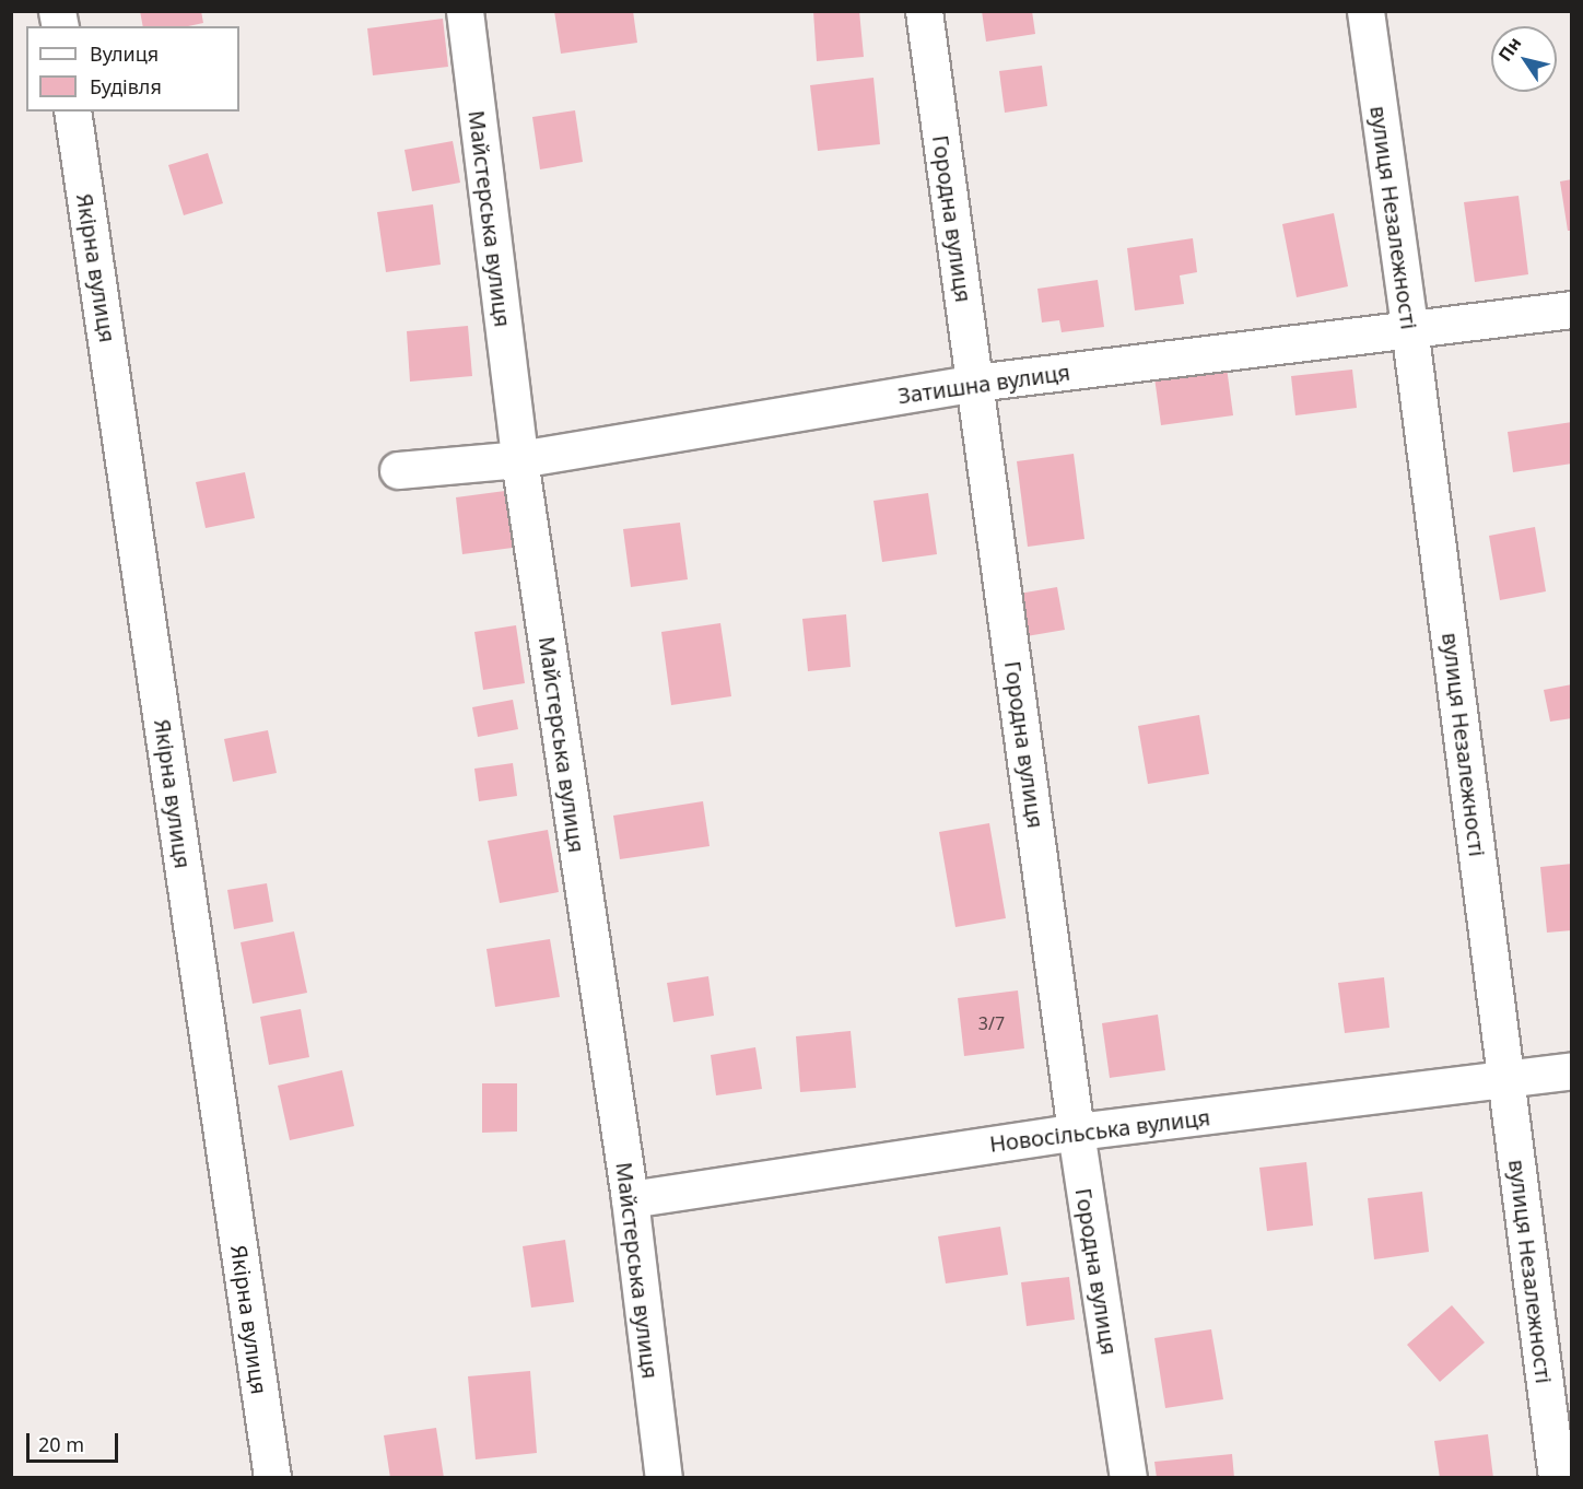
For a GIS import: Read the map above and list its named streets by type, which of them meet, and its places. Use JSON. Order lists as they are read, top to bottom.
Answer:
{
  "streets": {
    "street": [
      "вулиця Незалежності",
      "Майстерська вулиця",
      "Городна вулиця",
      "Якірна вулиця",
      "Затишна вулиця",
      "Новосільська вулиця"
    ]
  },
  "crossings": [
    ["вулиця Незалежності", "Затишна вулиця"],
    ["вулиця Незалежності", "Новосільська вулиця"],
    ["Майстерська вулиця", "Затишна вулиця"],
    ["Майстерська вулиця", "Новосільська вулиця"],
    ["Городна вулиця", "Затишна вулиця"],
    ["Городна вулиця", "Новосільська вулиця"]
  ],
  "house_numbers": ["3/7"],
  "legend": ["Вулиця", "Будівля"],
  "scale_bar": "20 m",
  "north": "top left"
}
